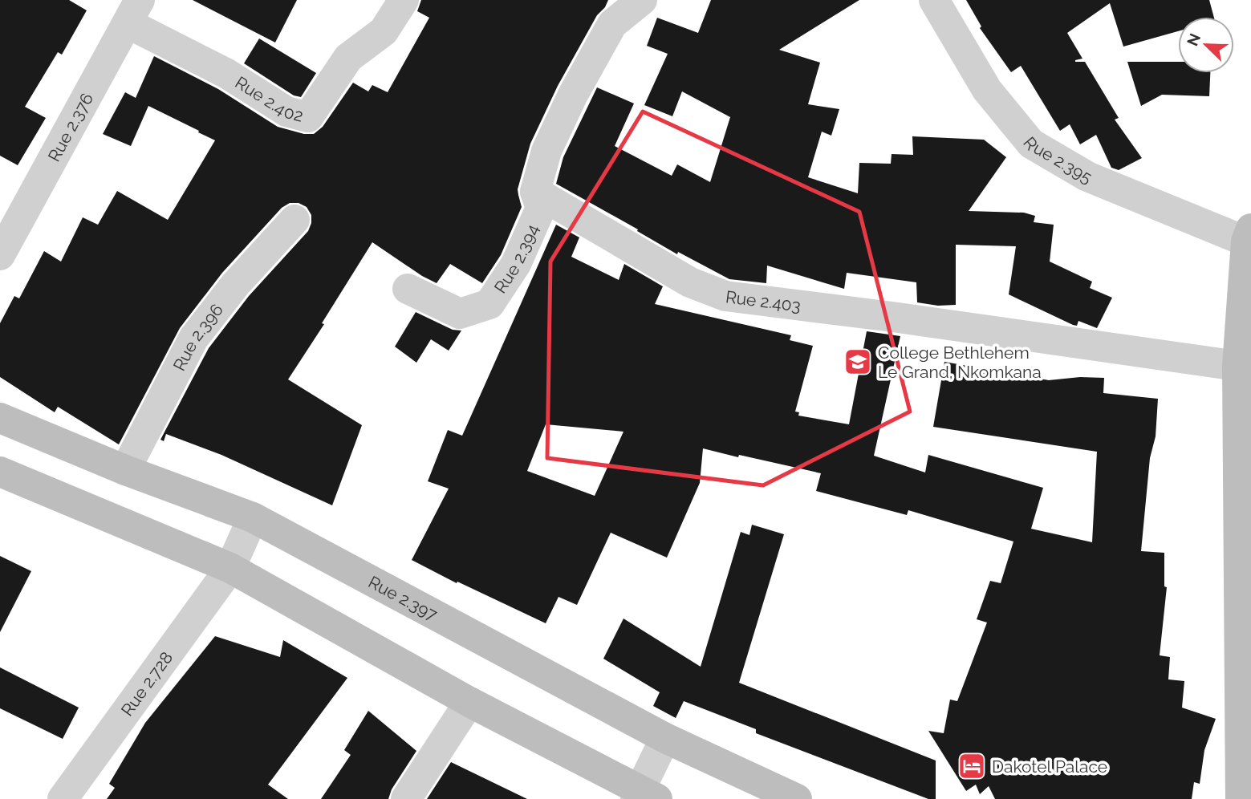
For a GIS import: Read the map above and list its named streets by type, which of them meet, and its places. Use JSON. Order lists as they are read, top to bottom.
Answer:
{
  "streets": {
    "main road": ["Rue 2.397"],
    "street": [
      "Rue 2.402",
      "Rue 2.376",
      "Rue 2.395",
      "Rue 2.394",
      "Rue 2.403",
      "Rue 2.396",
      "Rue 2.728"
    ]
  },
  "crossings": [
    ["Rue 2.402", "Rue 2.376"],
    ["Rue 2.394", "Rue 2.403"],
    ["Rue 2.396", "Rue 2.397"],
    ["Rue 2.397", "Rue 2.728"]
  ],
  "places": {
    "school or university": ["College Bethlehem Le Grand, Nkomkana"],
    "hotel": ["Dakotel Palace"]
  },
  "north": "top left"
}
